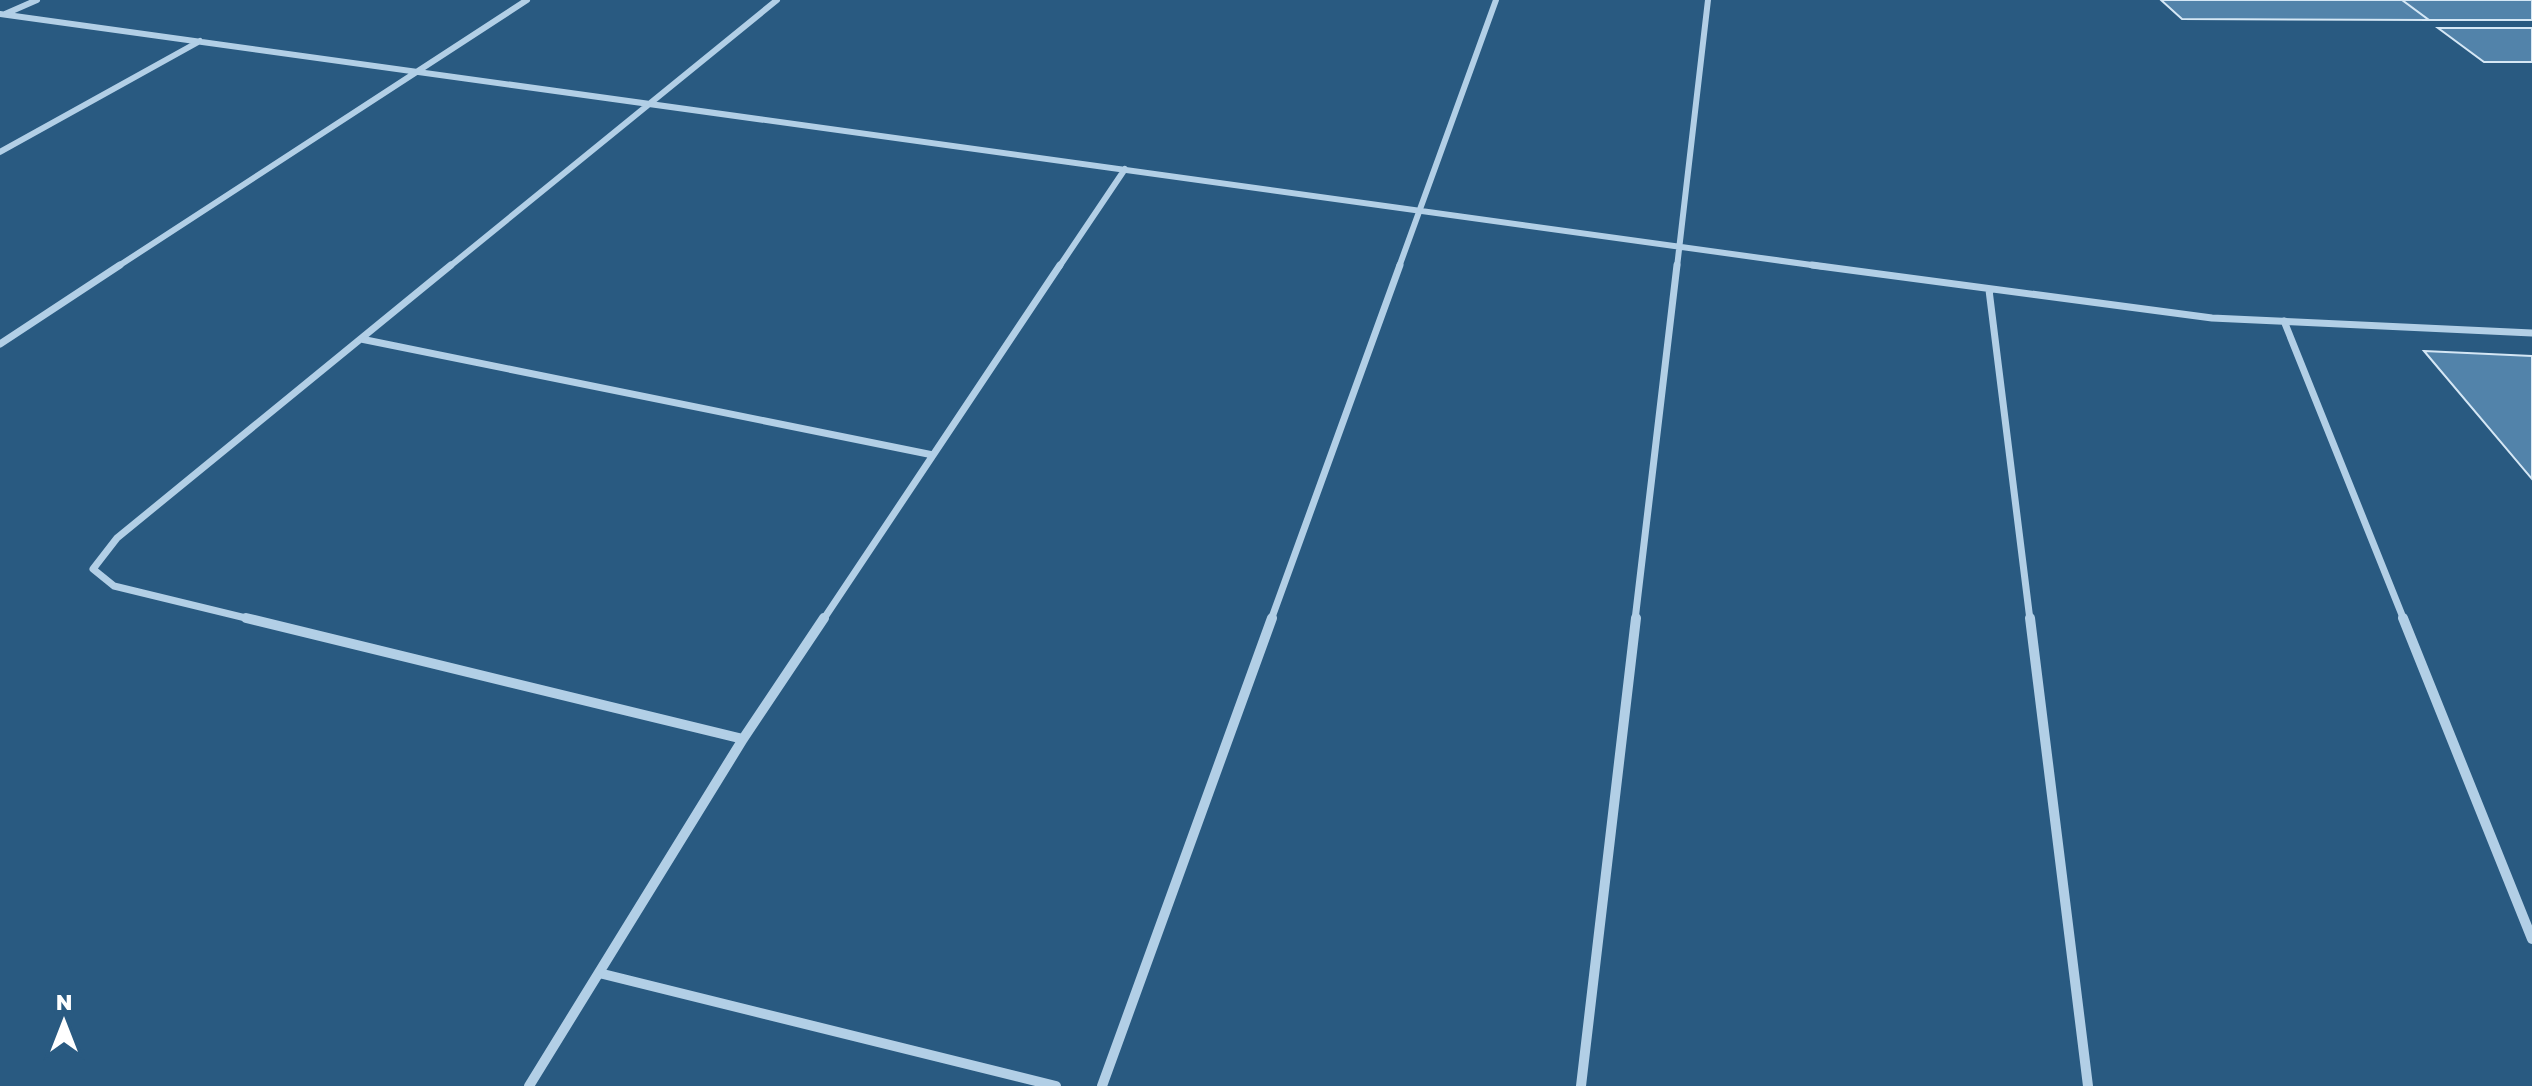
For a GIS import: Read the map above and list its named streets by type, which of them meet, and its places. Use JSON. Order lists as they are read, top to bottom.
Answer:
{
  "north": "top"
}
